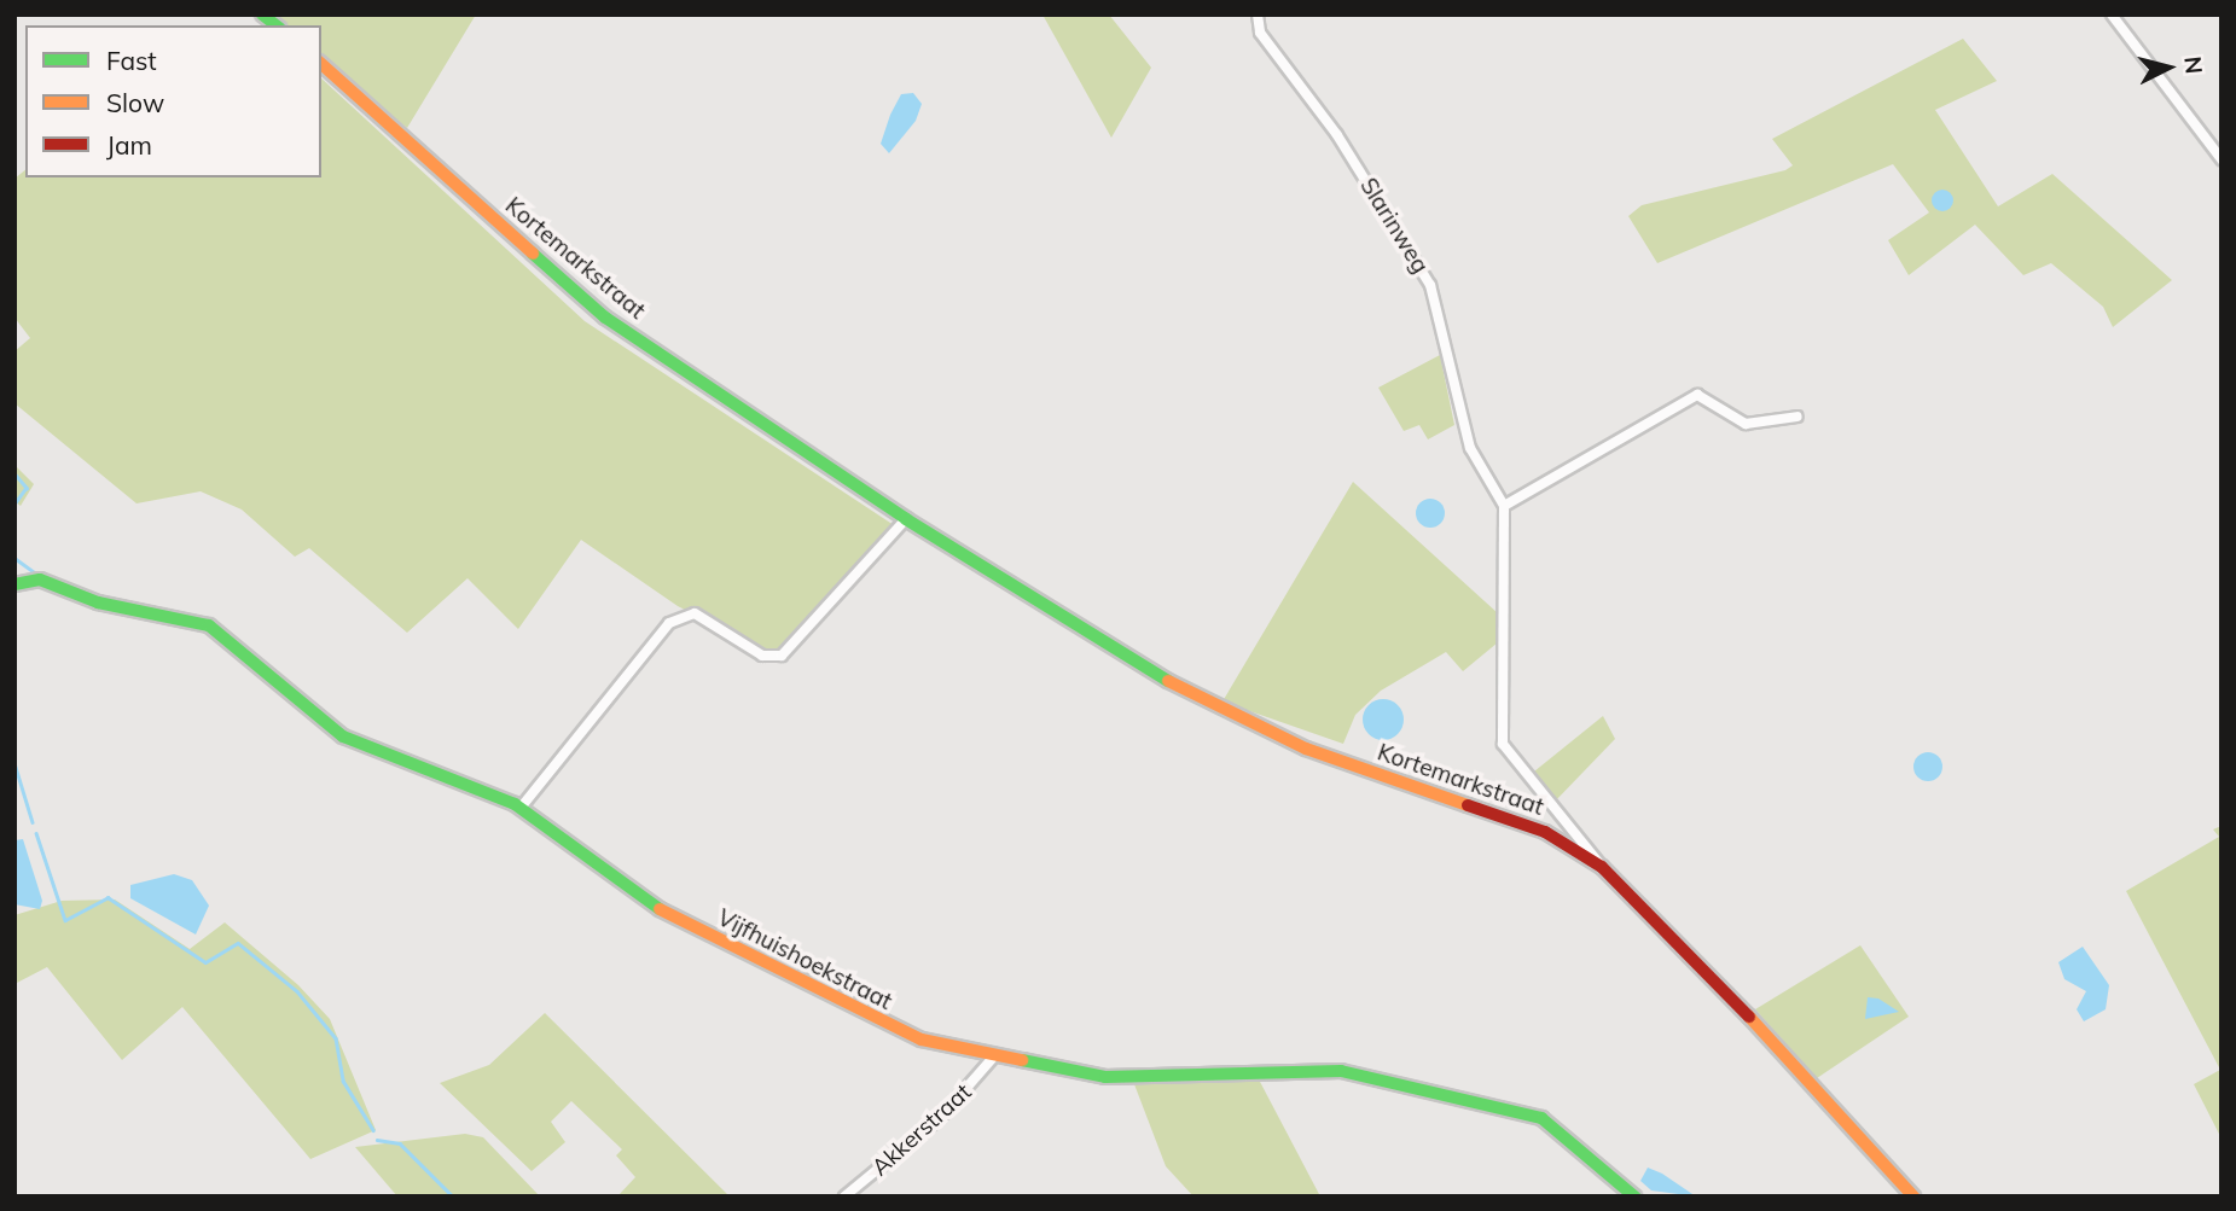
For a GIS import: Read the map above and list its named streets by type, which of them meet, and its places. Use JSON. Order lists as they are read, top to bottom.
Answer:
{
  "streets": {
    "street": [
      "Slarinweg",
      "Kortemarkstraat",
      "Vijfhuishoekstraat",
      "Akkerstraat"
    ]
  },
  "crossings": [
    ["Vijfhuishoekstraat", "Akkerstraat"]
  ],
  "legend": ["Fast", "Slow", "Jam"],
  "north": "right"
}
